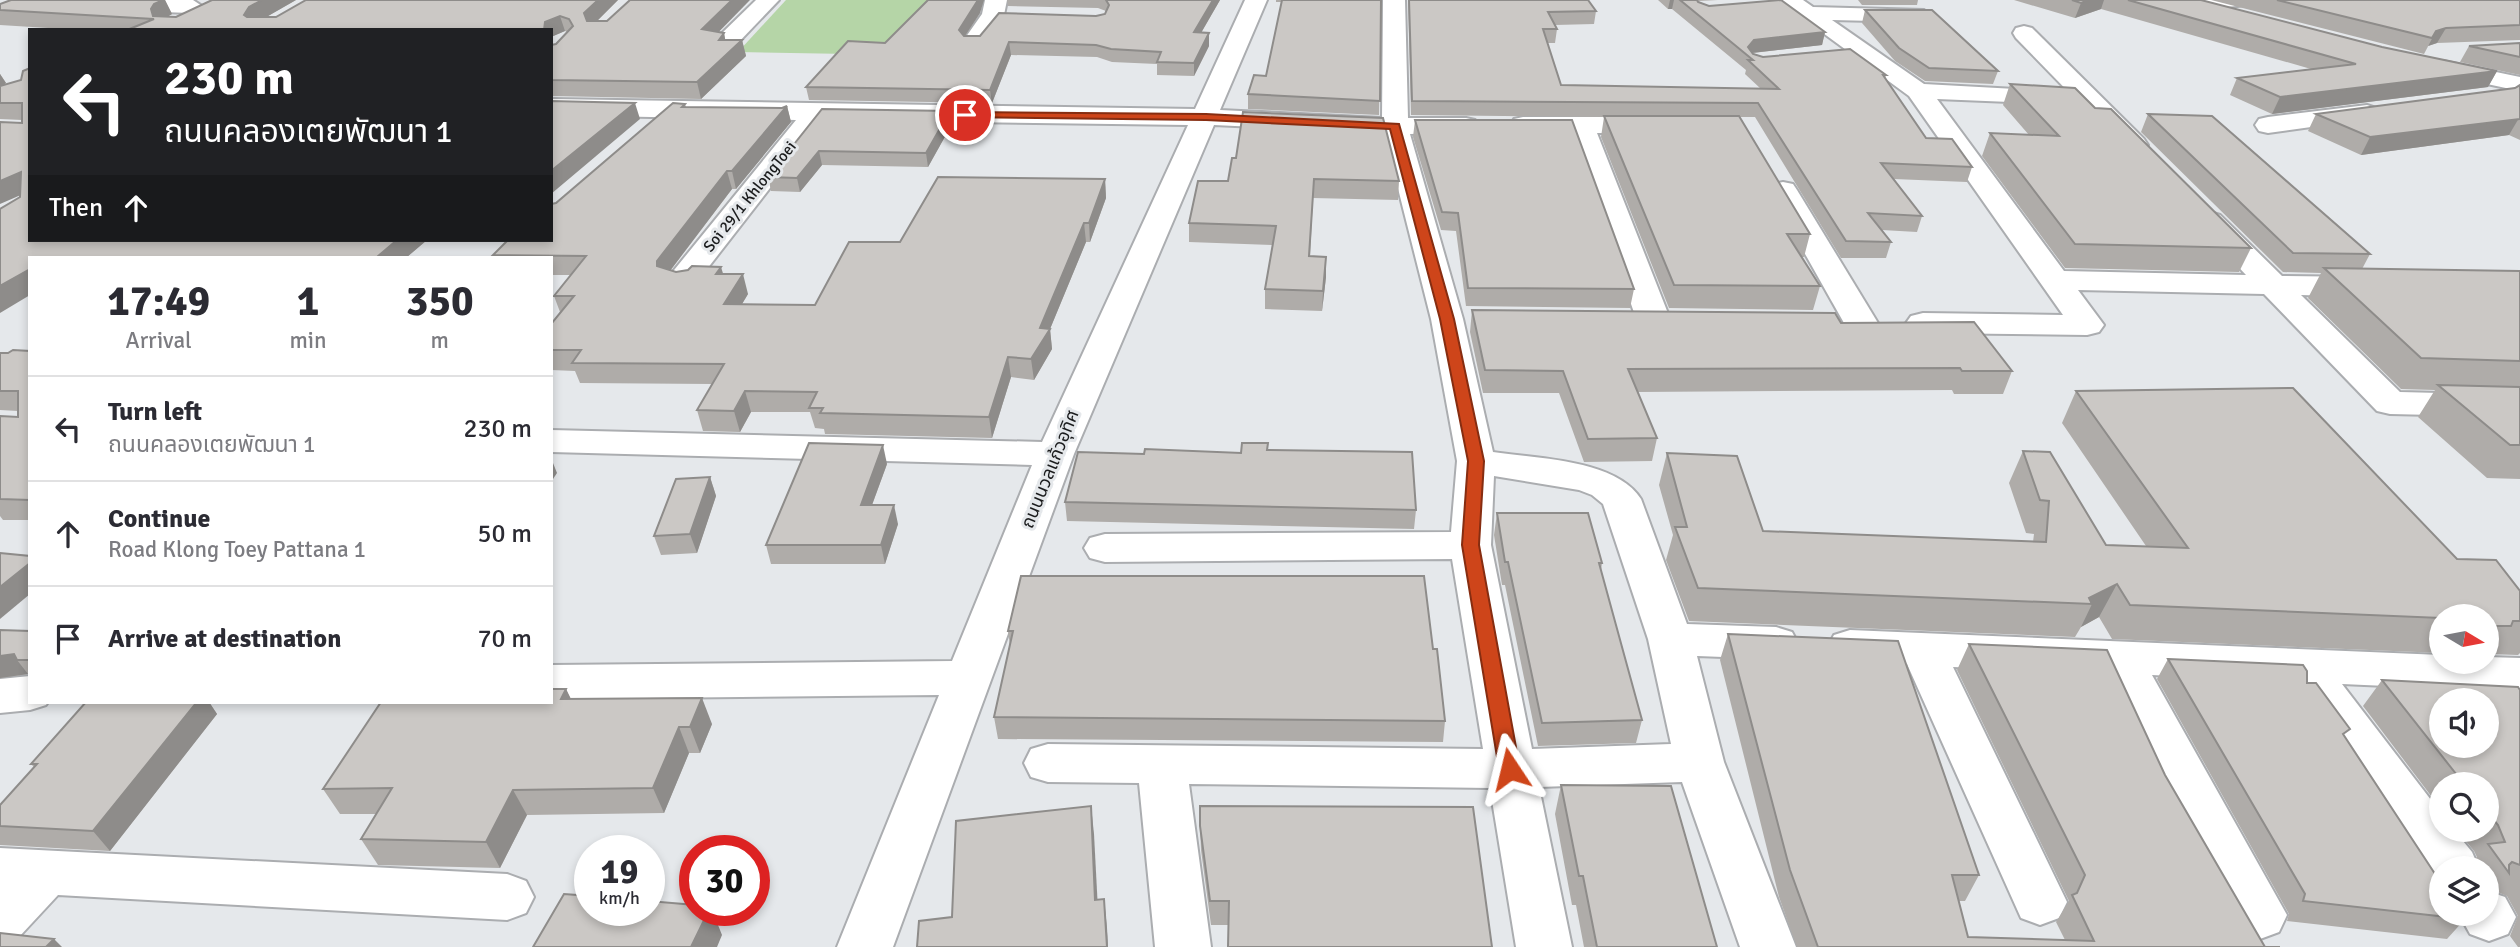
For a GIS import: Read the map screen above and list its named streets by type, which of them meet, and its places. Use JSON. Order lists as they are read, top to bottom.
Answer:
{
  "streets": {
    "street": ["Soi 29/1 KhlongToei", "ถนนนวลแก้วอุทิศ"]
  },
  "north": "right",
  "page": {
    "turn": ["230 m", "ถนนคลองเตยพัฒนา 1"],
    "then": "Then",
    "eta": [
      "17:49",
      "Arrival",
      "1",
      "min",
      "350",
      "m"
    ],
    "list": [
      {
        "name": "Turn left",
        "note": "ถนนคลองเตยพัฒนา 1",
        "value": "230 m"
      },
      {
        "name": "Continue",
        "note": "Road Klong Toey Pattana 1",
        "value": "50 m"
      },
      {
        "name": "Arrive at destination",
        "value": "70 m"
      }
    ],
    "speed": "19 km/h",
    "limit": "30"
  }
}
